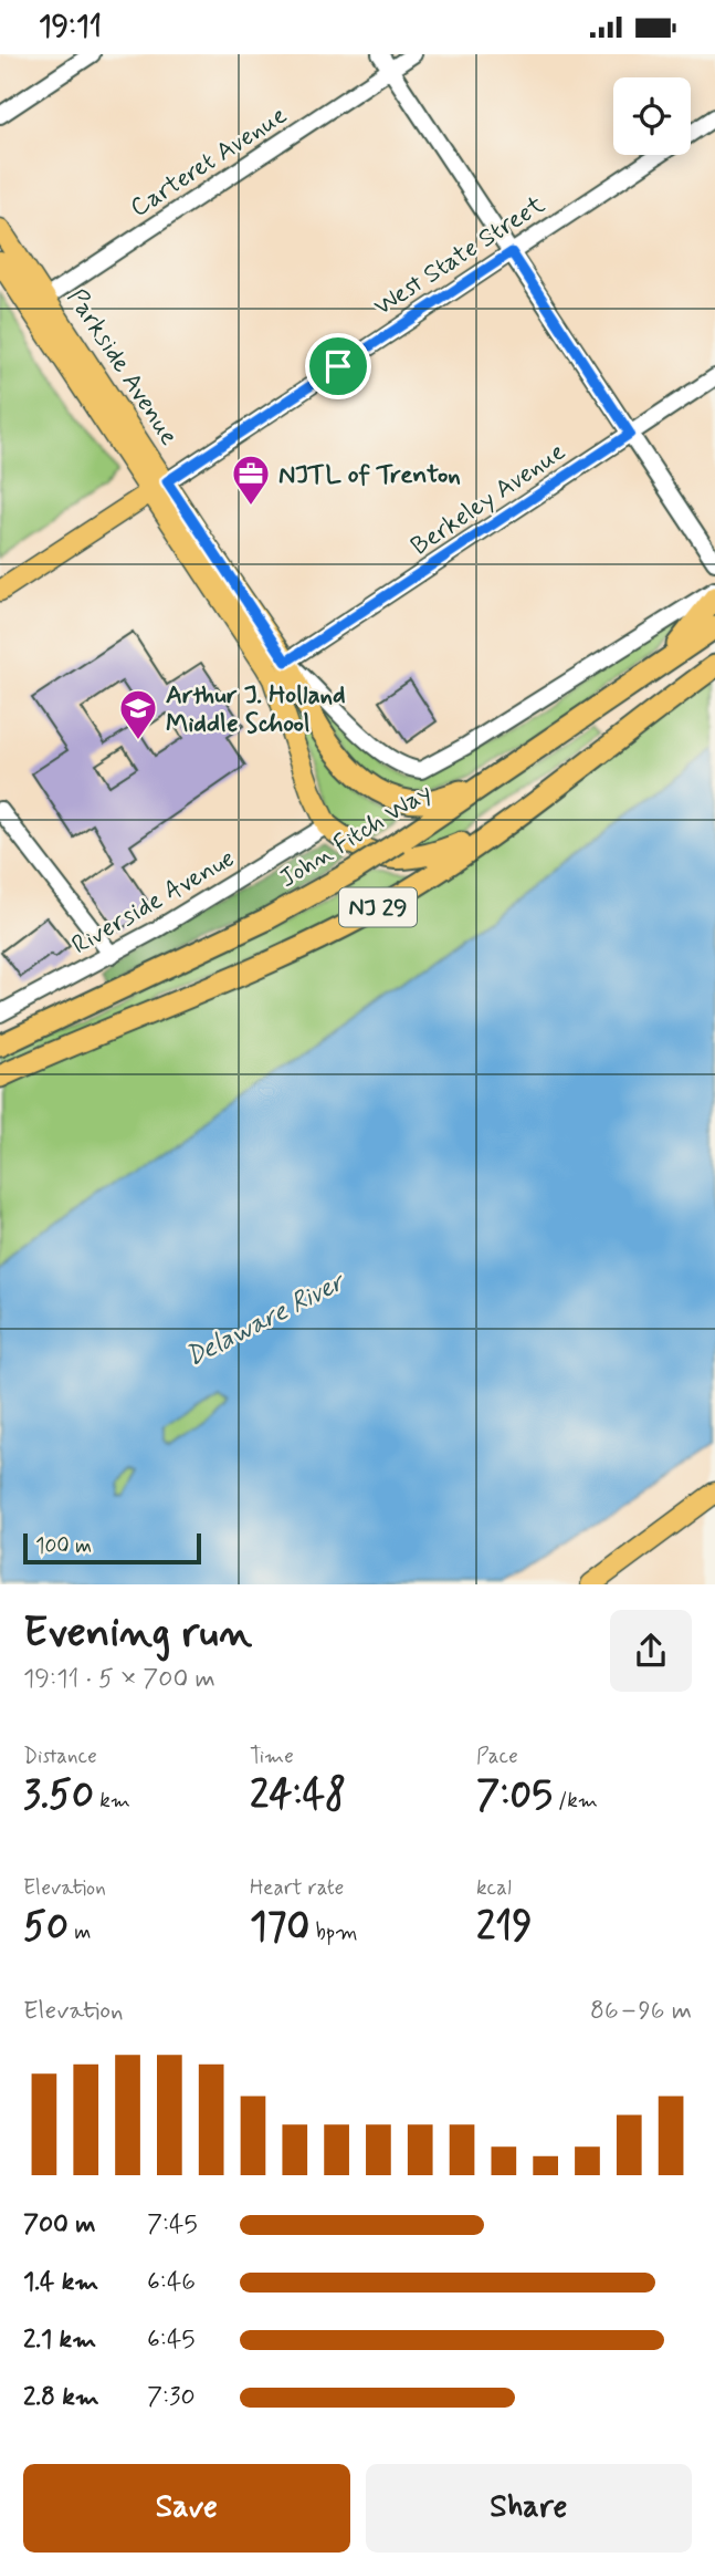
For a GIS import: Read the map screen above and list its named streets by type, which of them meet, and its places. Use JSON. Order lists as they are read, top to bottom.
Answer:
{
  "streets": {
    "highway": ["John Fitch Way", "NJ 29"],
    "main road": ["West State Street", "Parkside Avenue"],
    "street": ["Carteret Avenue", "Berkeley Avenue", "Riverside Avenue"]
  },
  "crossings": [
    ["Carteret Avenue", "Parkside Avenue"],
    ["West State Street", "Parkside Avenue"],
    ["Parkside Avenue", "Berkeley Avenue"],
    ["Parkside Avenue", "Riverside Avenue"]
  ],
  "water": ["Delaware River"],
  "places": {
    "office": ["NJTL of Trenton"],
    "school or university": ["Arthur J. Holland Middle School"]
  },
  "scale_bar": "100 m",
  "page": {
    "status": "19:11",
    "scale": "100 m",
    "heading": ["Evening run", "19:11 · 5 × 700 m"],
    "stats": [
      ["Distance", "3.50 km"],
      ["Time", "24:48"],
      ["Pace", "7:05 /km"],
      ["Elevation", "50 m"],
      ["Heart rate", "170 bpm"],
      ["kcal", "219"]
    ],
    "chart": ["Elevation", "86–96 m"],
    "list": [
      {
        "name": "700 m",
        "note": "7:45"
      },
      {
        "name": "1.4 km",
        "note": "6:46"
      },
      {
        "name": "2.1 km",
        "note": "6:45"
      },
      {
        "name": "2.8 km",
        "note": "7:30"
      }
    ],
    "buttons": ["Save", "Share"]
  }
}
